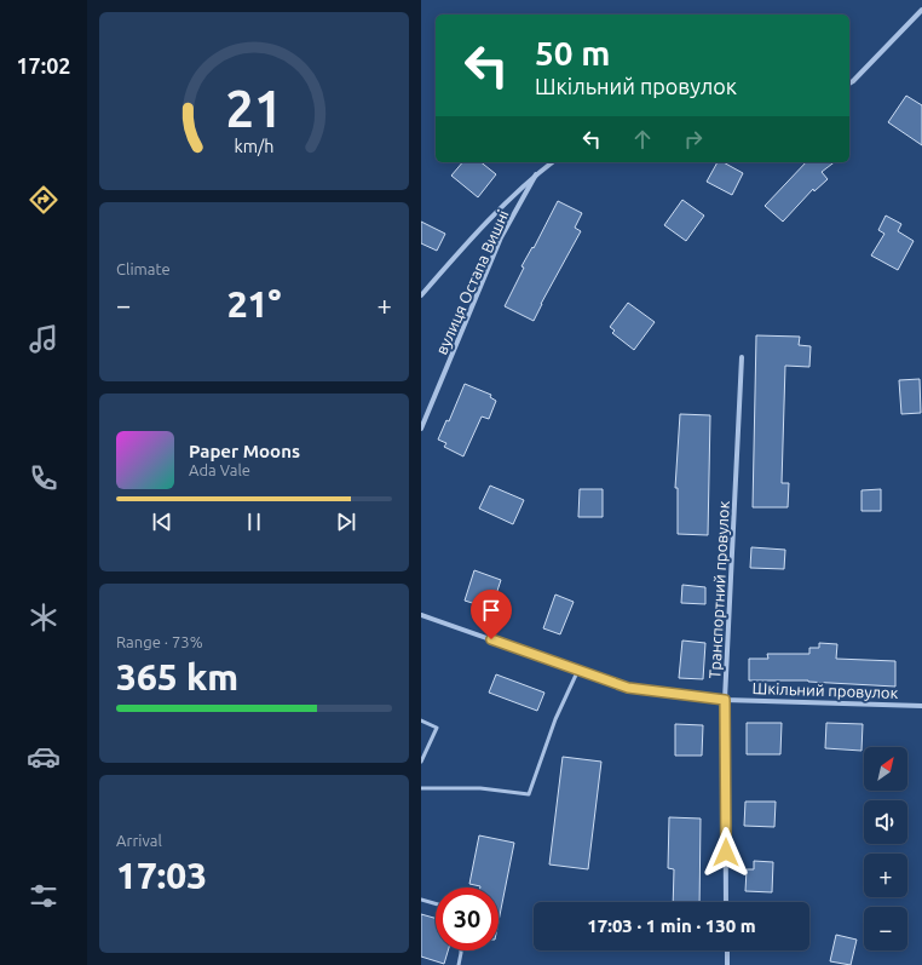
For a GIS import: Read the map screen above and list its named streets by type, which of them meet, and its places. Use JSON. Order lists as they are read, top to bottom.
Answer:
{
  "streets": {
    "street": ["вулиця Остапа Вишні", "Транспортний провулок", "Шкільний провулок"]
  },
  "crossings": [
    ["Транспортний провулок", "Шкільний провулок"]
  ],
  "north": "top right",
  "page": {
    "tabs": "17:02",
    "turn": ["50 m", "Шкільний провулок"],
    "tile": [
      "Climate",
      ["Range · 73%", "365 km"],
      ["Arrival", "17:03"]
    ],
    "heat": ["−", "21°", "+"],
    "song": ["Paper Moons", "Ada Vale"],
    "map_buttons": ["+", "−"],
    "limit": "30",
    "trip": "17:03 · 1 min · 130 m",
    "gauge": ["21", "km/h"]
  }
}
